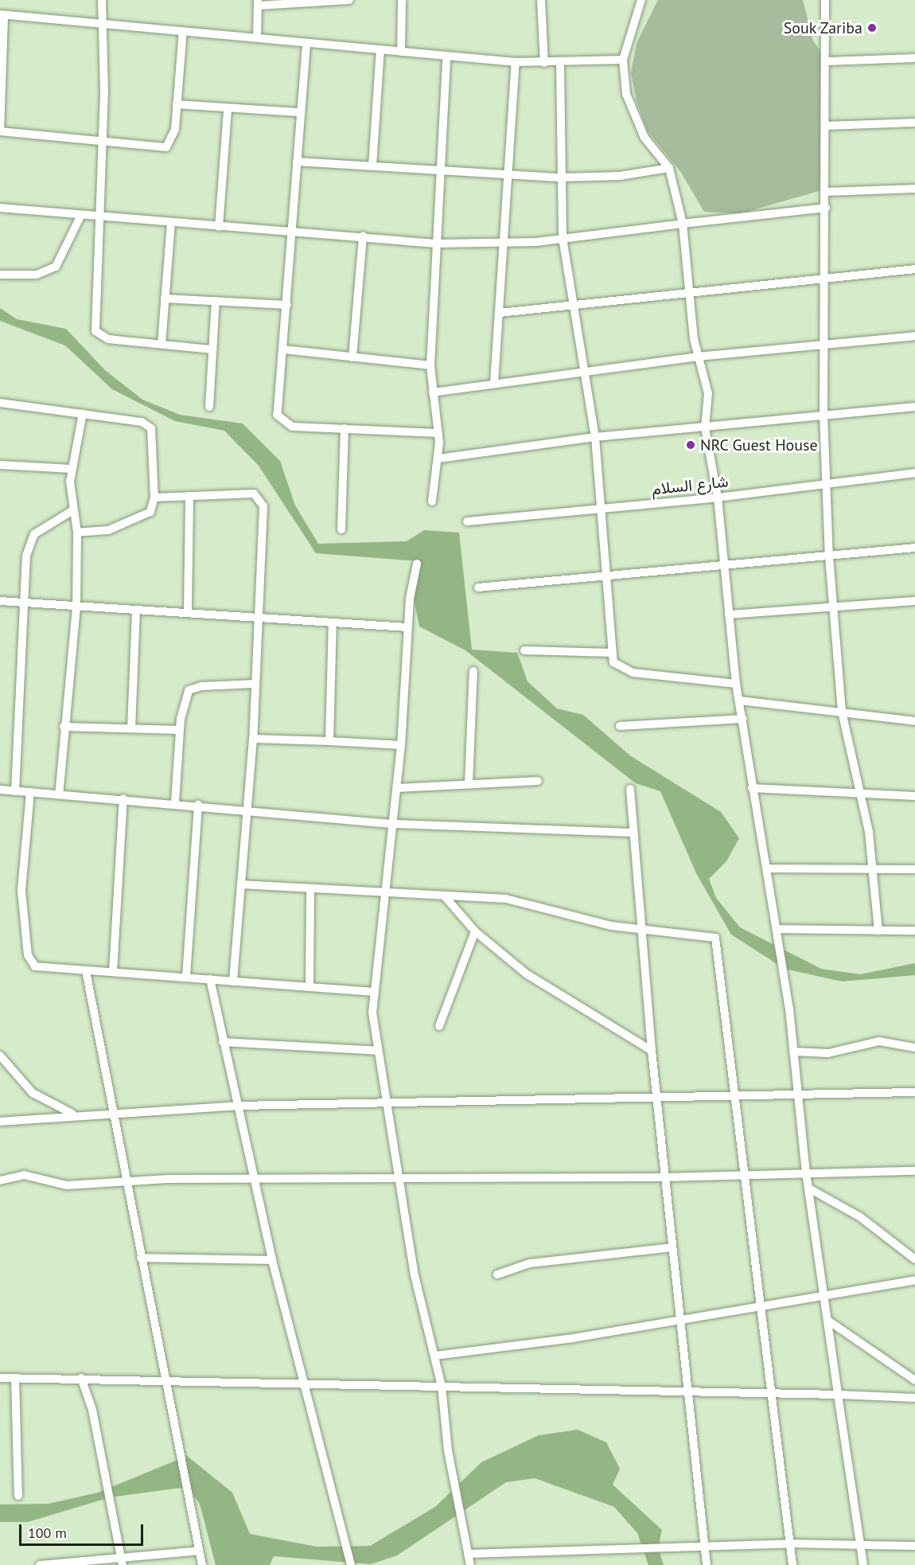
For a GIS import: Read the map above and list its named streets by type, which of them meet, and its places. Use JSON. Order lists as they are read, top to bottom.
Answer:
{
  "streets": {
    "street": ["شارع السلام"]
  },
  "places": ["Souk Zariba", "NRC Guest House"],
  "scale_bar": "100 m"
}
